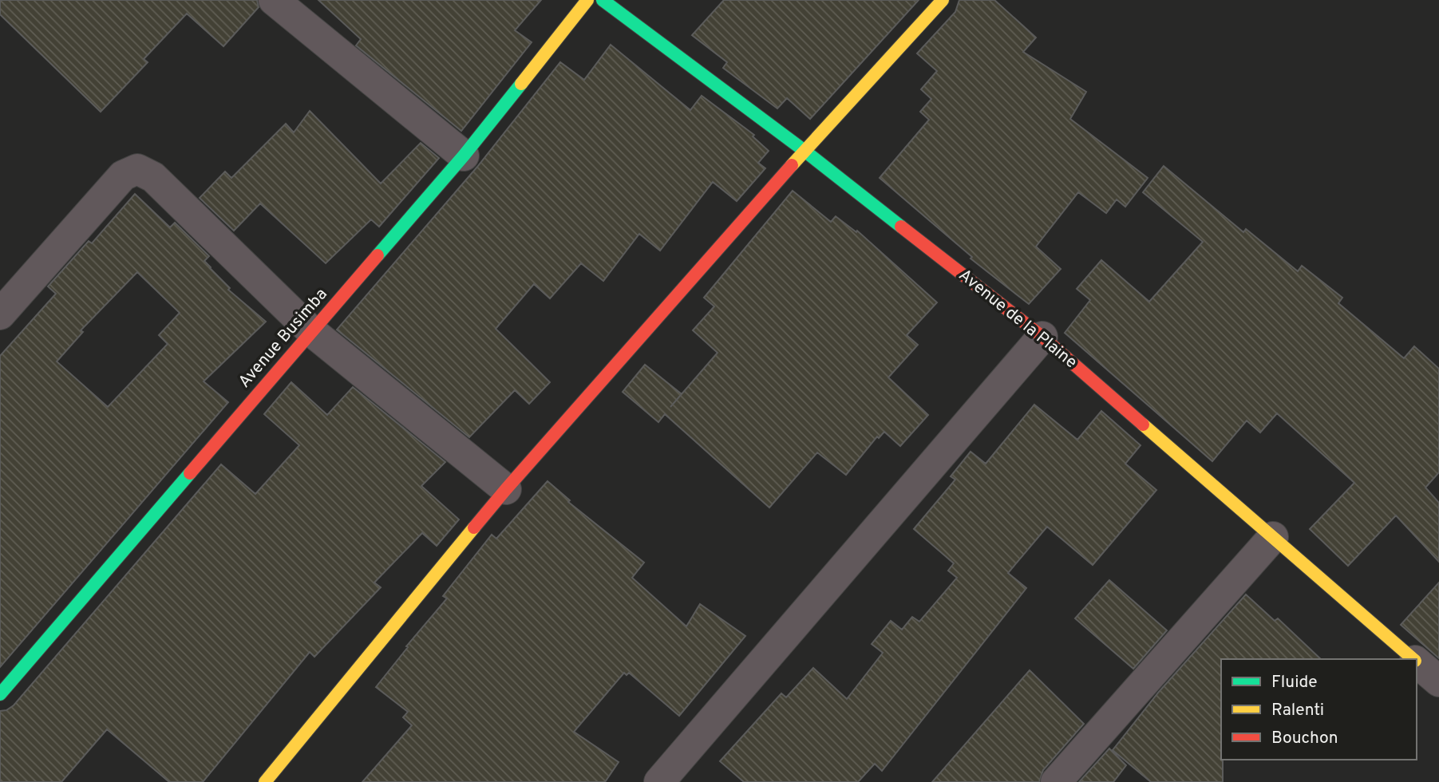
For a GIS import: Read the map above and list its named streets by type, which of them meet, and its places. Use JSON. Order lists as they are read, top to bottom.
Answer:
{
  "streets": {
    "street": ["Avenue de la Plaine", "Avenue Busimba"]
  },
  "legend": ["Fluide", "Ralenti", "Bouchon"]
}
